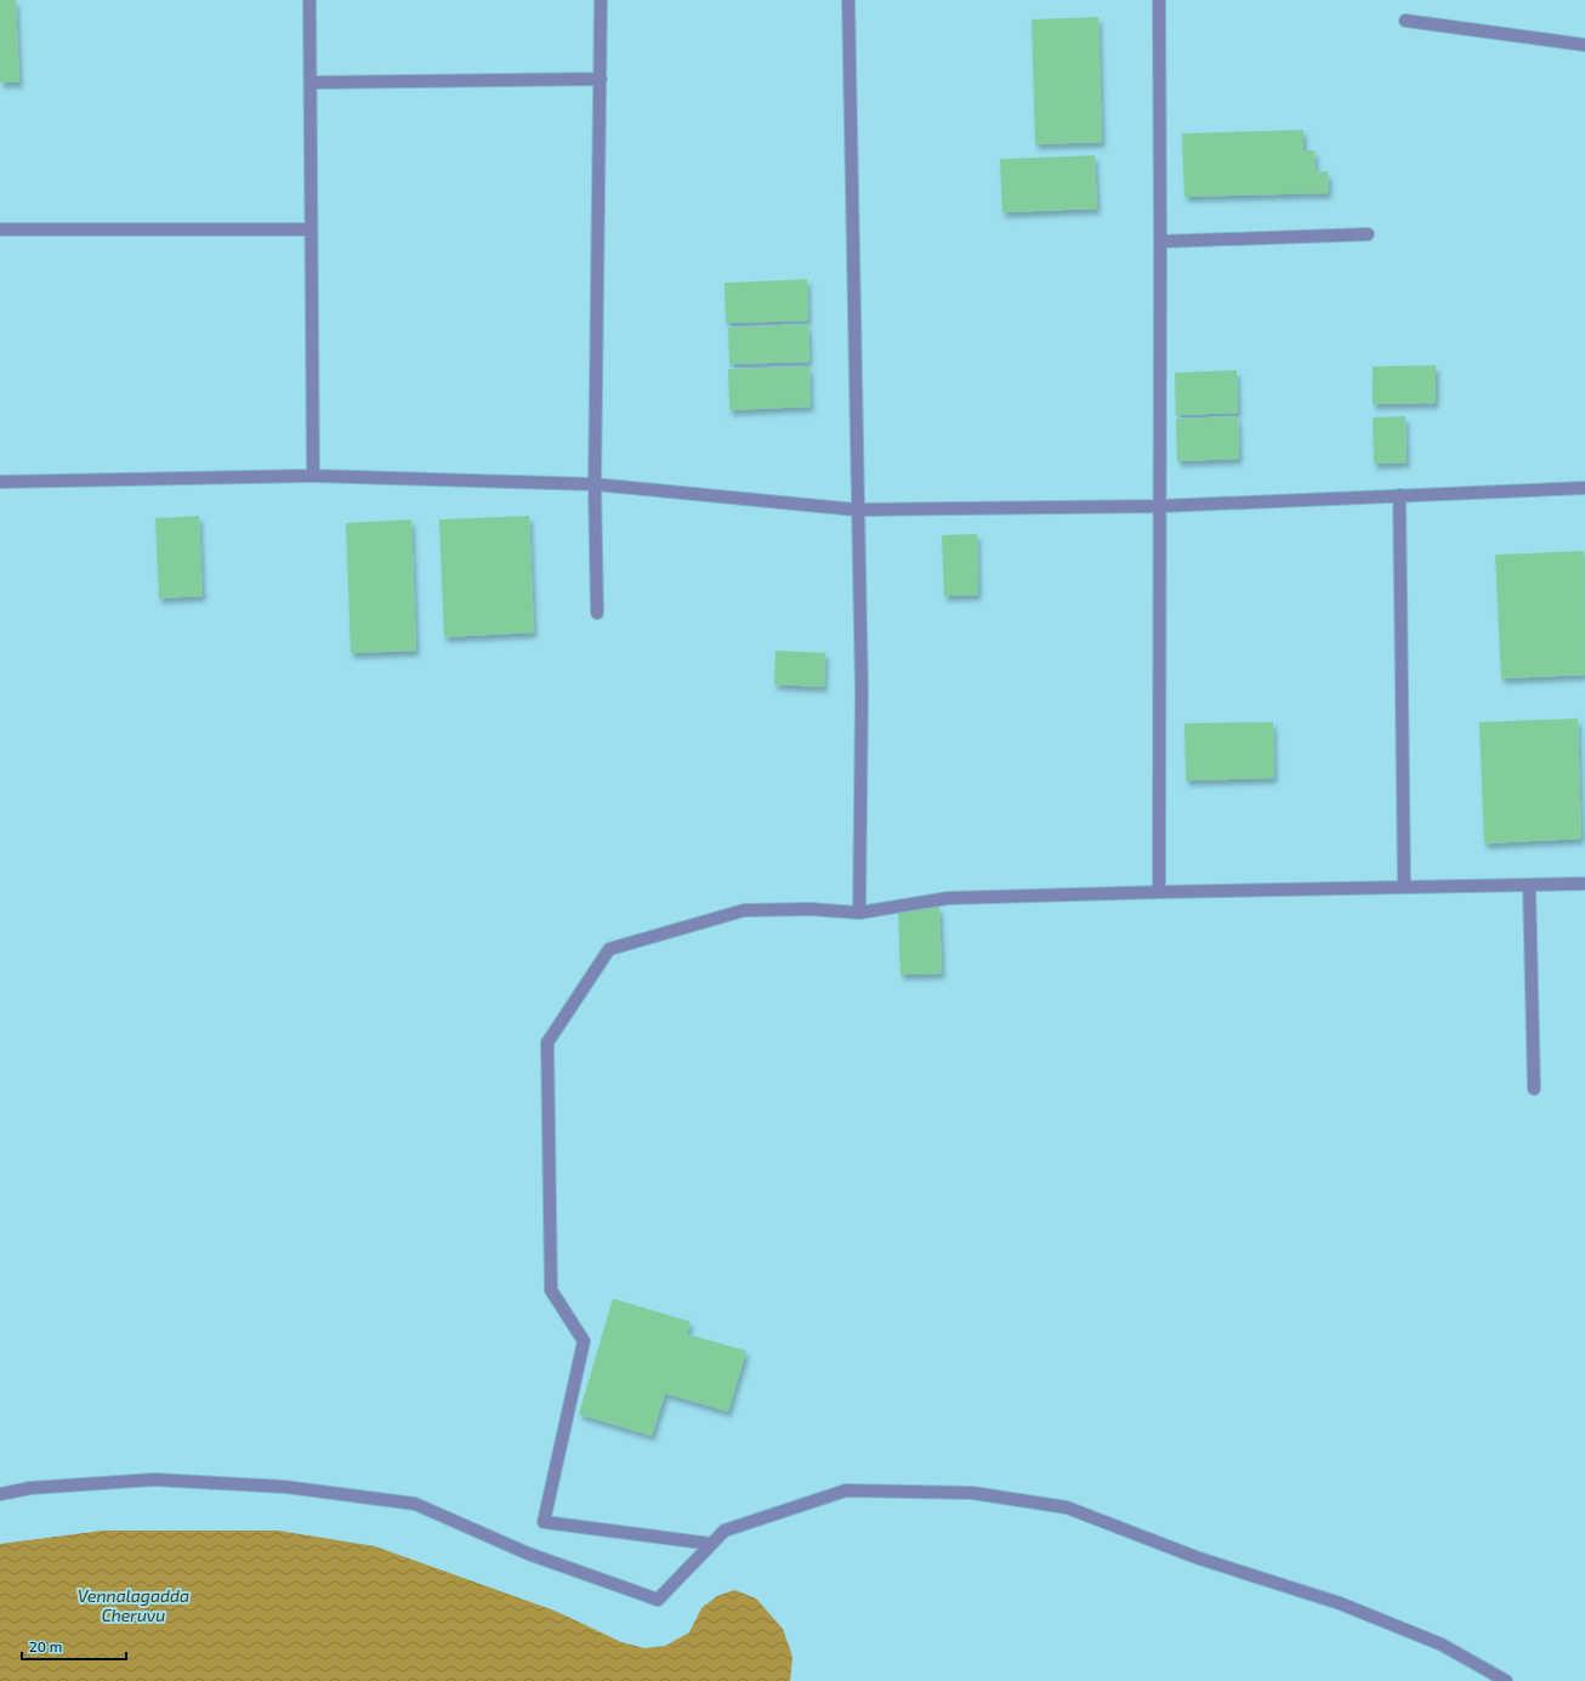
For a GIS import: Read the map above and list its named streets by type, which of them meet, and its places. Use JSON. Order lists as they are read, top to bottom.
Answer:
{
  "water": ["Vennalagadda Cheruvu"],
  "scale_bar": "20 m"
}
